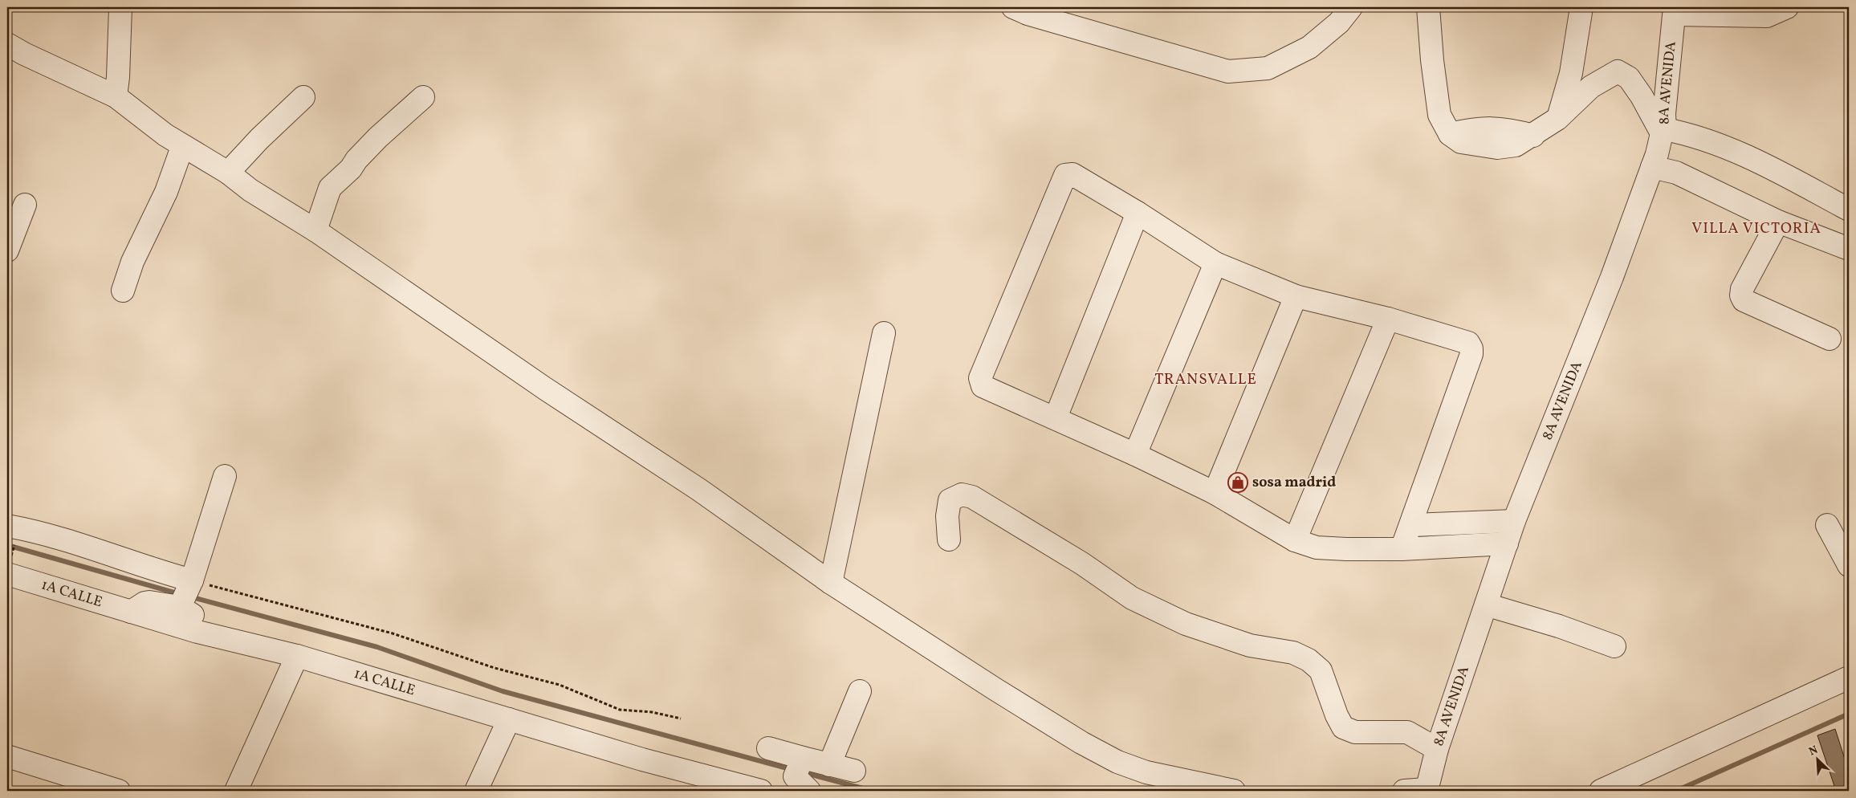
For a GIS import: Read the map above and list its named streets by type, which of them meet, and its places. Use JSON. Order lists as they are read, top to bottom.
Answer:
{
  "streets": {
    "street": ["8A AVENIDA", "1A CALLE"]
  },
  "districts": ["VILLA VICTORIA", "TRANSVALLE"],
  "places": {
    "shop": ["sosa madrid"]
  },
  "north": "top left"
}
